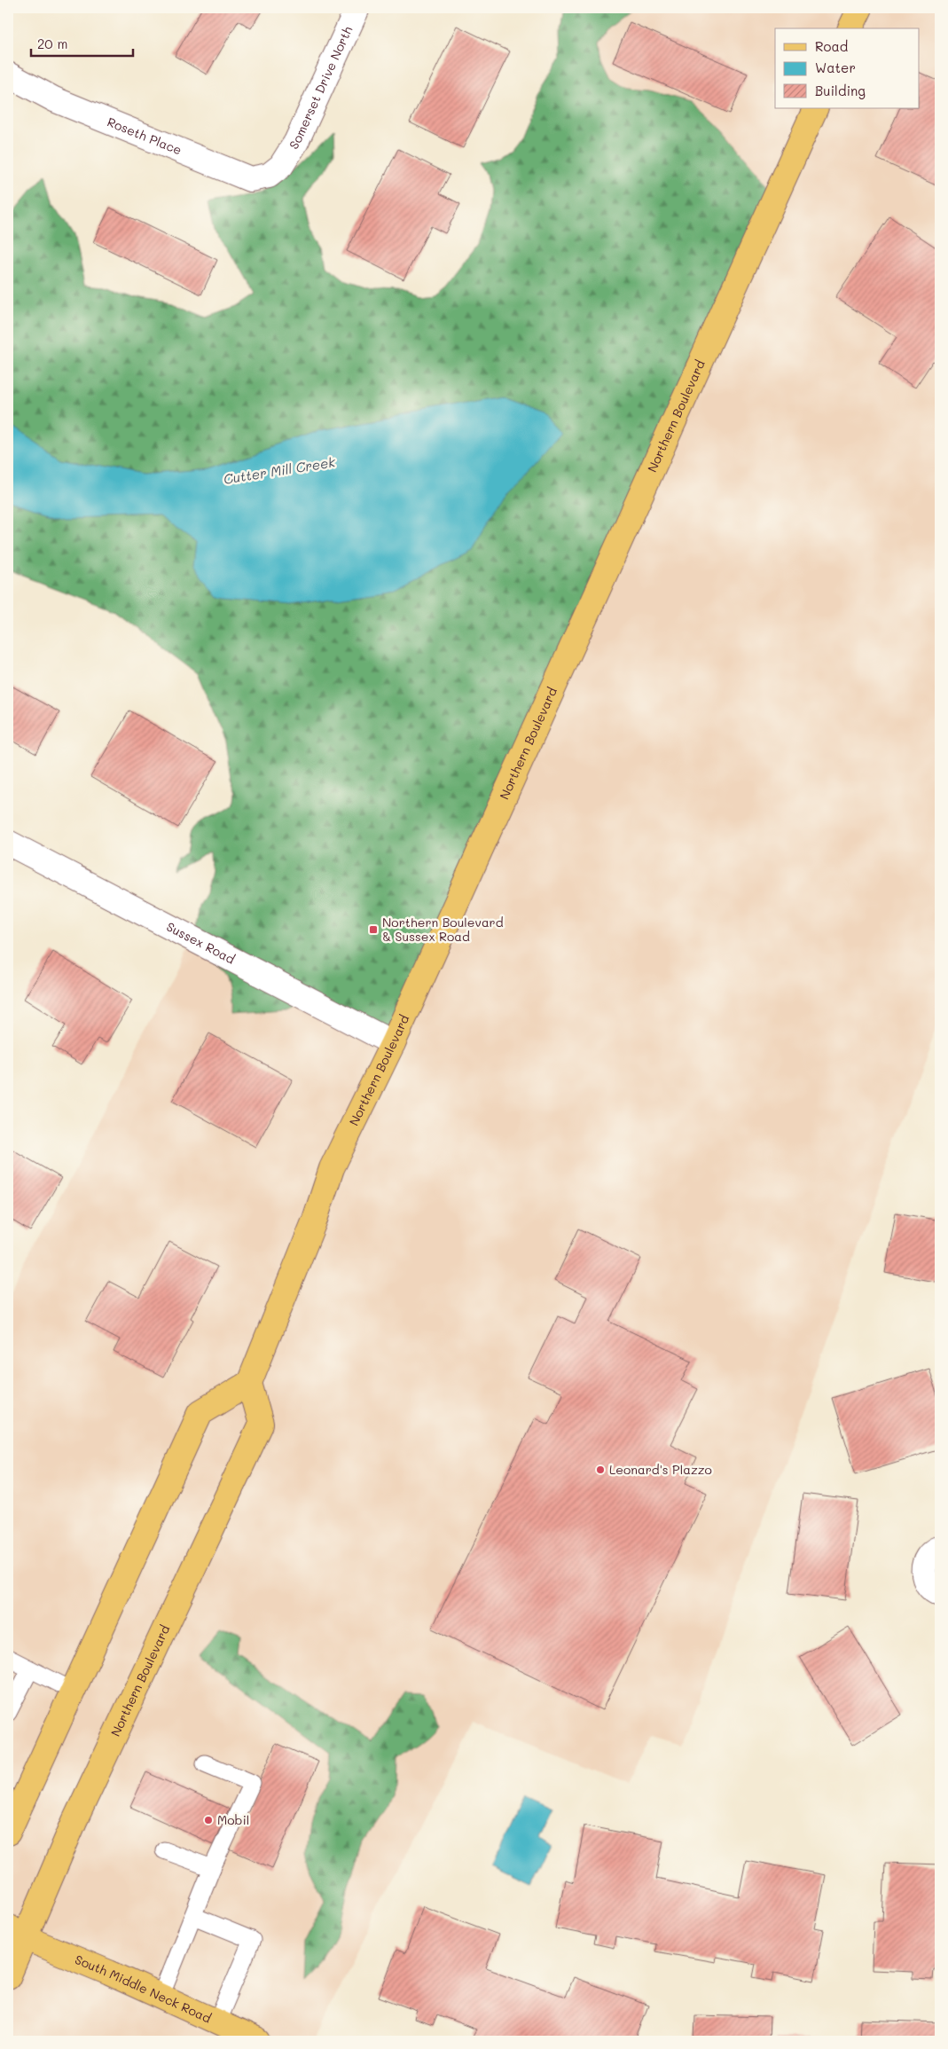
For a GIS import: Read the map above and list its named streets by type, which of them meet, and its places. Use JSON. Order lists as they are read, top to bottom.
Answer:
{
  "streets": {
    "main road": ["Northern Boulevard", "South Middle Neck Road"],
    "street": ["Somerset Drive North", "Roseth Place", "Sussex Road"]
  },
  "crossings": [
    ["Somerset Drive North", "Roseth Place"],
    ["Northern Boulevard", "Sussex Road"],
    ["Northern Boulevard", "South Middle Neck Road"]
  ],
  "water": ["Cutter Mill Creek"],
  "places": {
    "transit": ["Northern Boulevard & Sussex Road"],
    "other": ["Leonard's Plazzo", "Mobil"]
  },
  "legend": ["Road", "Water", "Building"],
  "scale_bar": "20 m"
}
